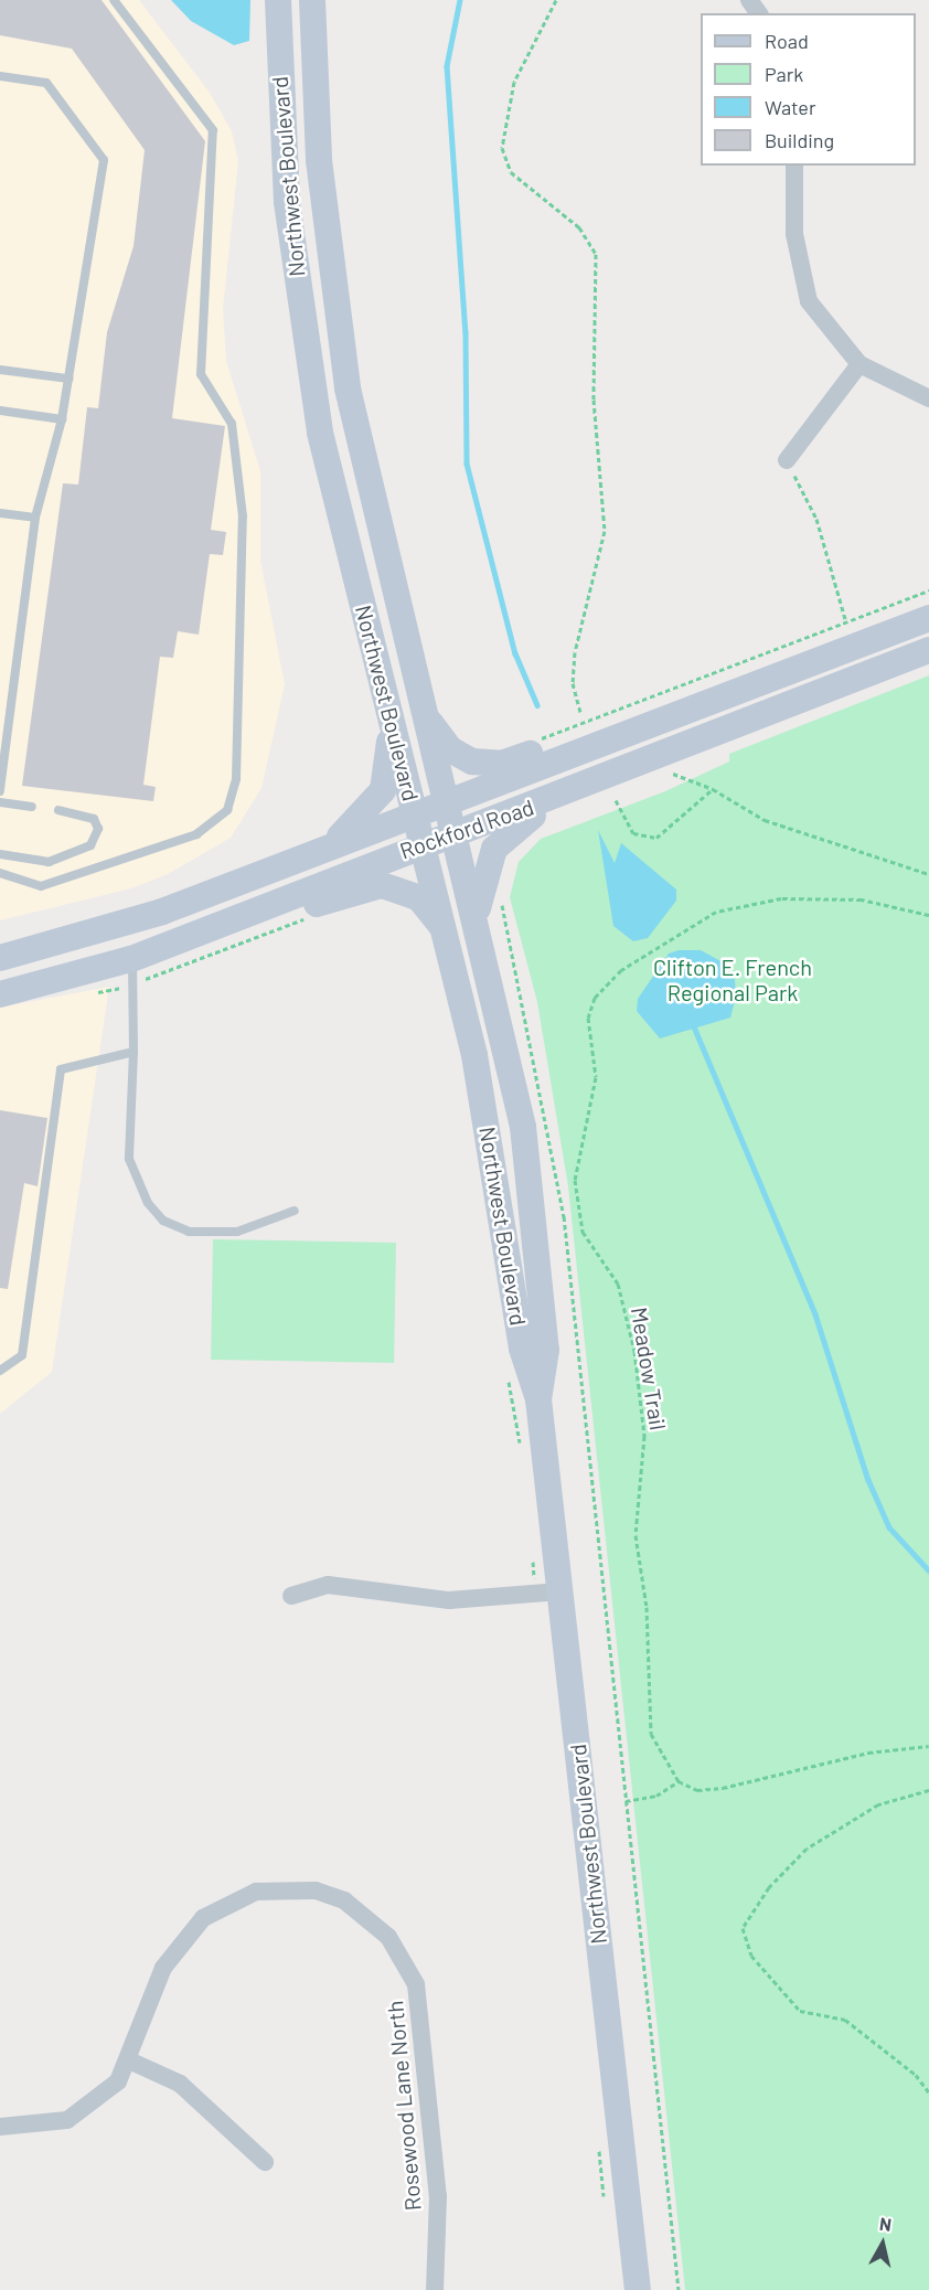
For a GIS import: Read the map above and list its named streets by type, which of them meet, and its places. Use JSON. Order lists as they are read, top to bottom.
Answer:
{
  "streets": {
    "main road": ["Northwest Boulevard", "Rockford Road"],
    "street": ["Rosewood Lane North"],
    "path": ["Meadow Trail"]
  },
  "crossings": [
    ["Northwest Boulevard", "Rockford Road"]
  ],
  "parks": ["Clifton E. French Regional Park"],
  "legend": [
    "Road",
    "Park",
    "Water",
    "Building"
  ],
  "north": "top"
}
